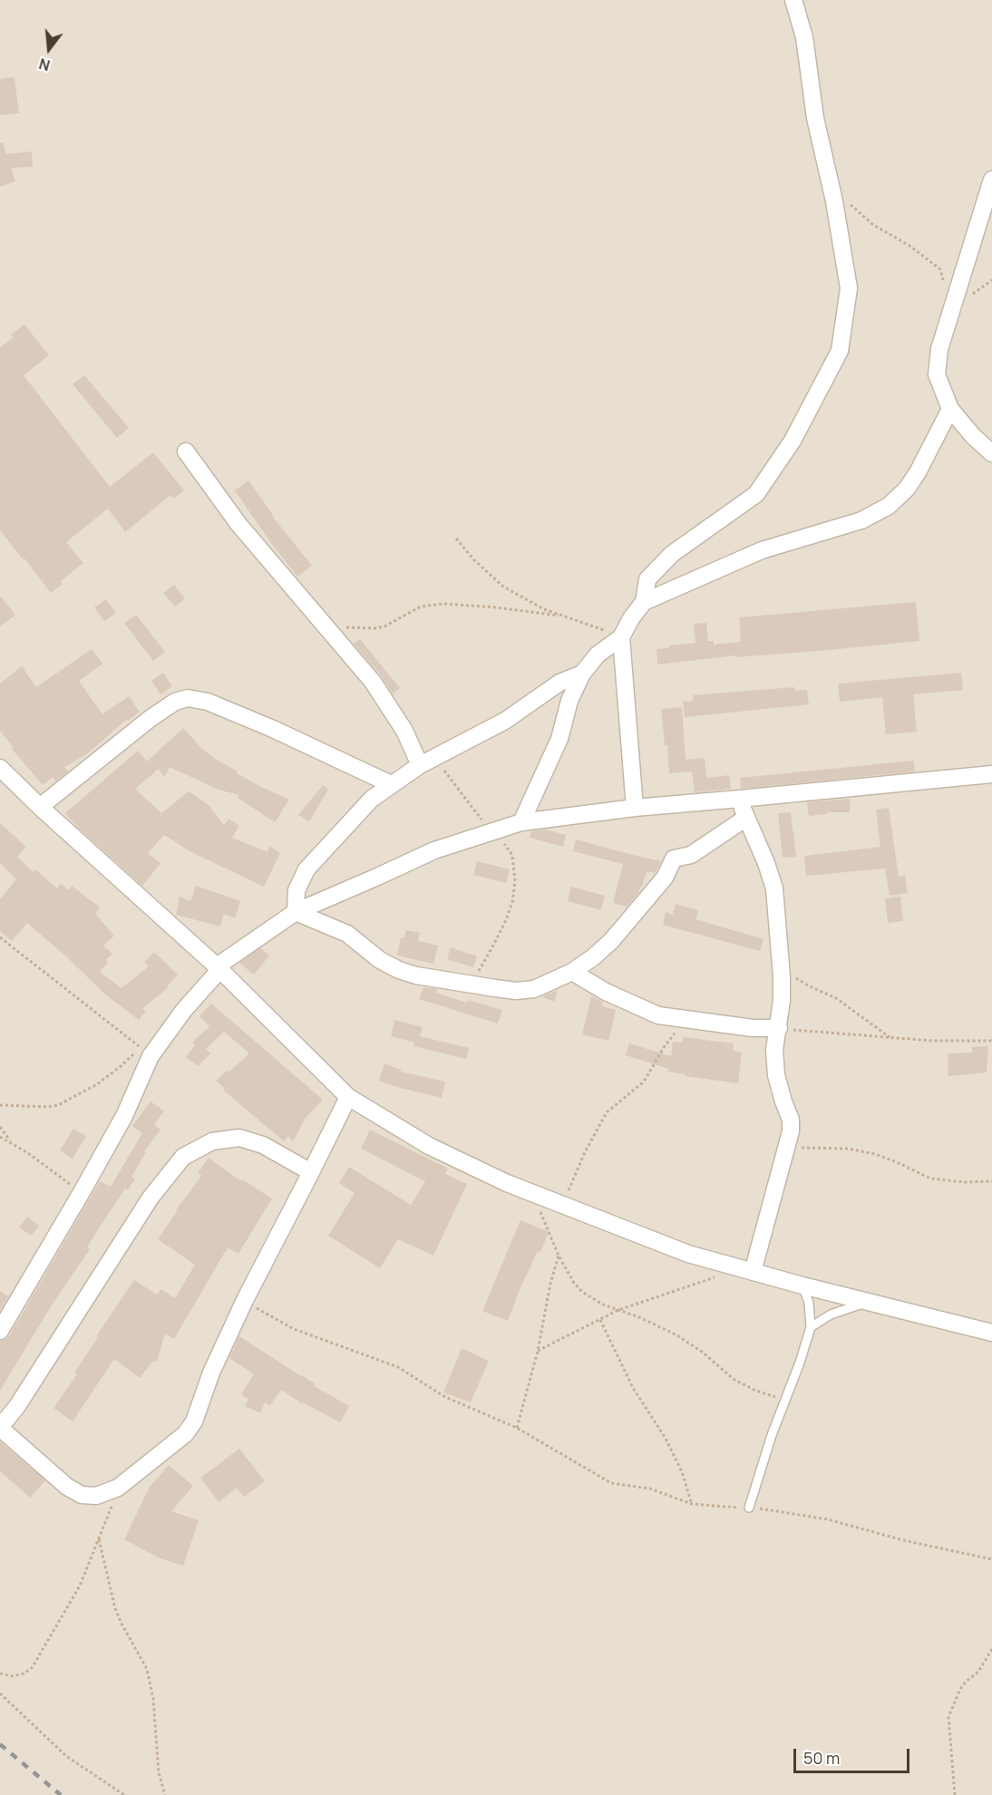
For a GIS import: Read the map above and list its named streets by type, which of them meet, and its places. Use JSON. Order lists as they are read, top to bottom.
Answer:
{
  "scale_bar": "50 m",
  "north": "bottom"
}
